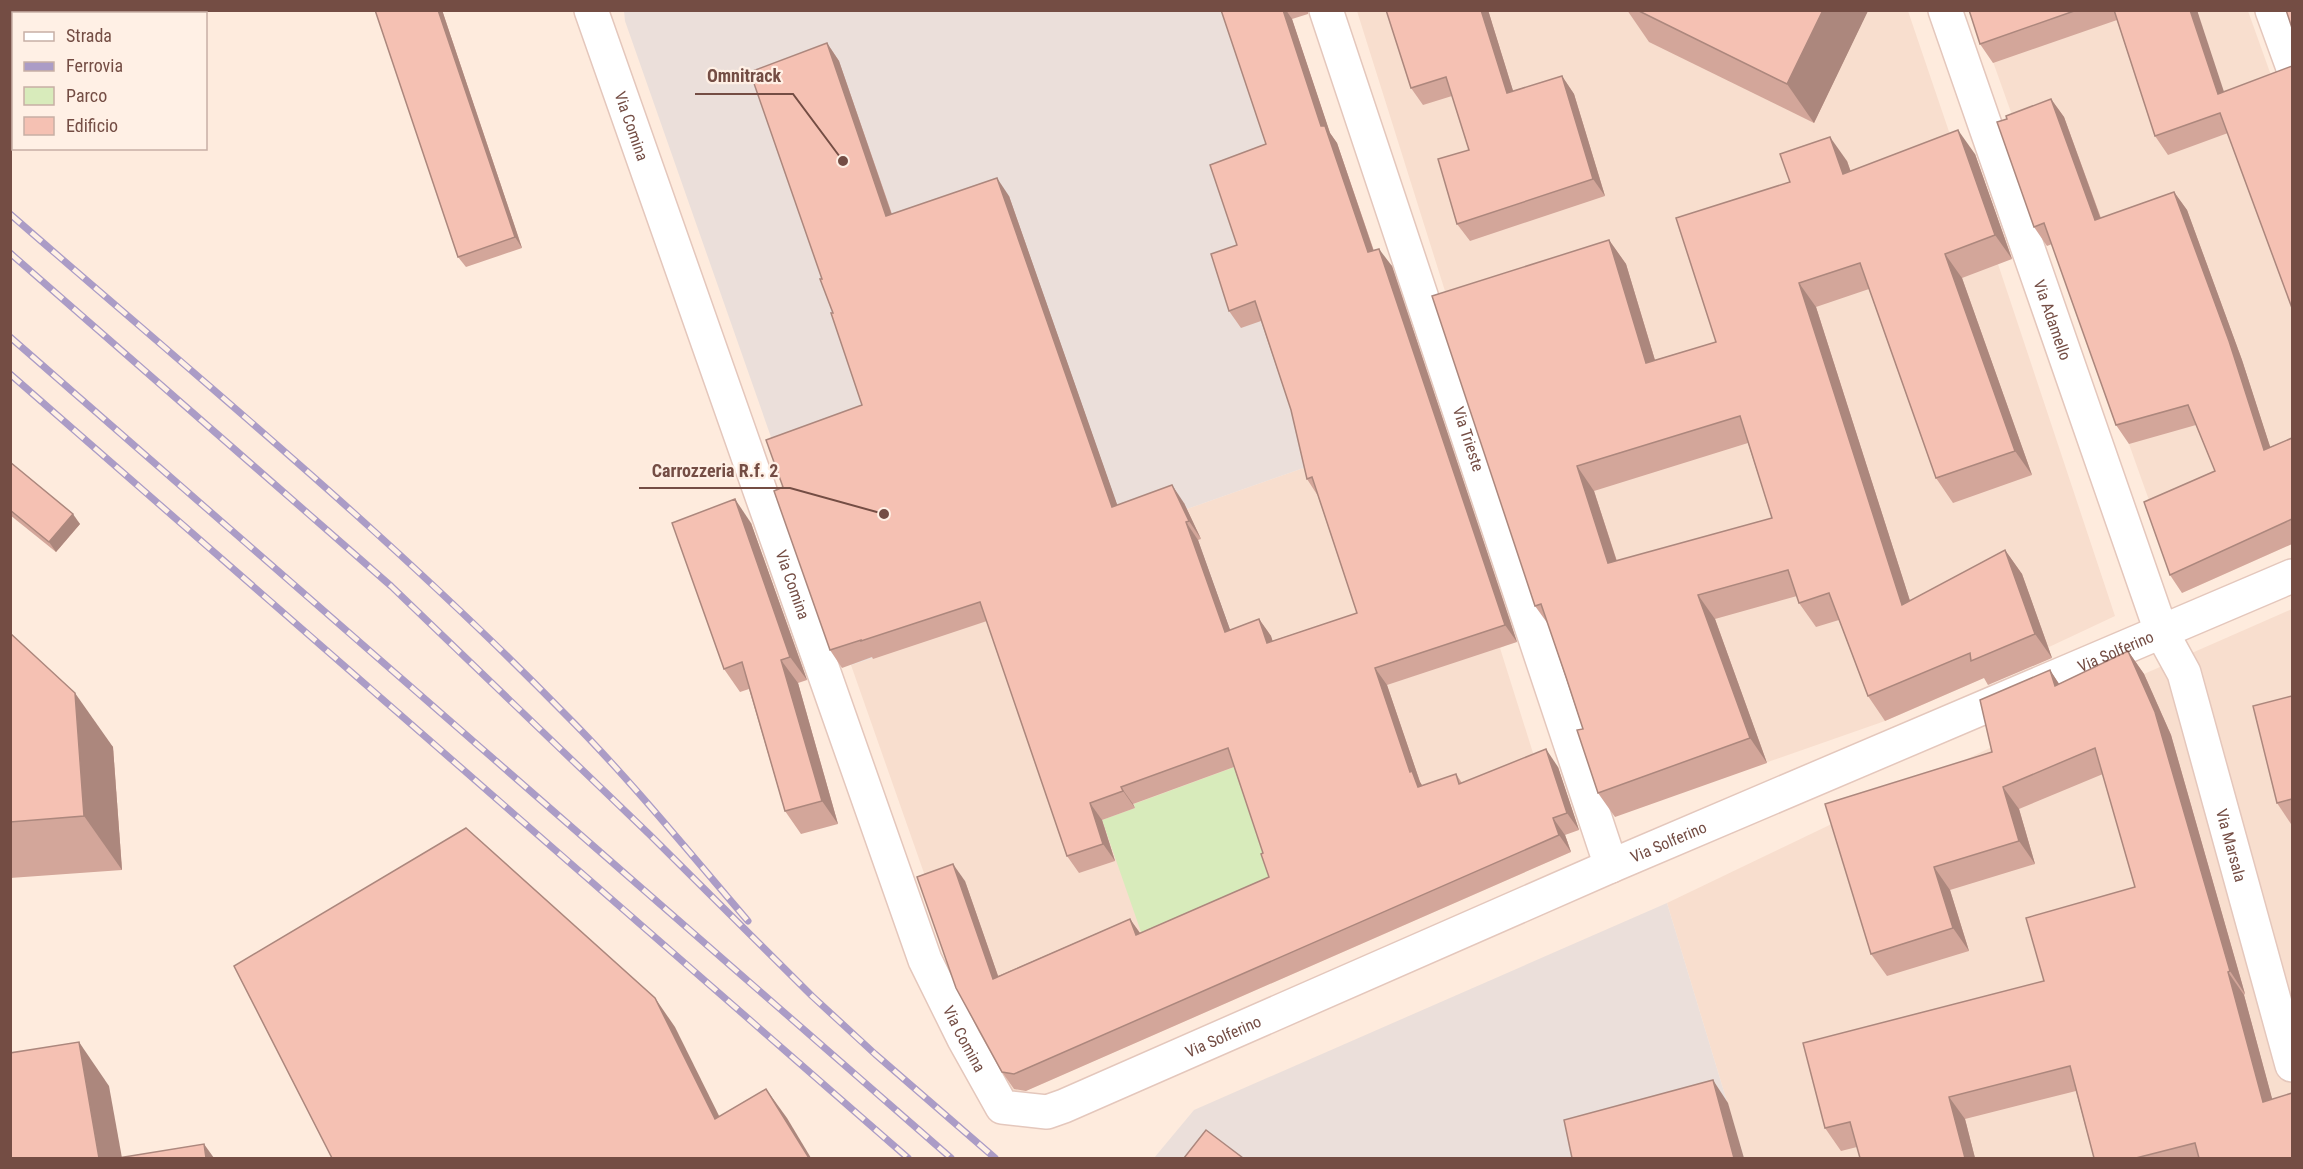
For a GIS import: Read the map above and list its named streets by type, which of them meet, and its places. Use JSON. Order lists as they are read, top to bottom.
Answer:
{
  "streets": {
    "street": [
      "Via Comina",
      "Via Adamello",
      "Via Trieste",
      "Via Solferino",
      "Via Marsala"
    ]
  },
  "crossings": [
    ["Via Comina", "Via Solferino"],
    ["Via Adamello", "Via Solferino"],
    ["Via Adamello", "Via Marsala"],
    ["Via Trieste", "Via Solferino"],
    ["Via Solferino", "Via Marsala"]
  ],
  "places": ["Omnitrack", "Carrozzeria R.f. 2"],
  "legend": [
    "Strada",
    "Ferrovia",
    "Parco",
    "Edificio"
  ]
}
